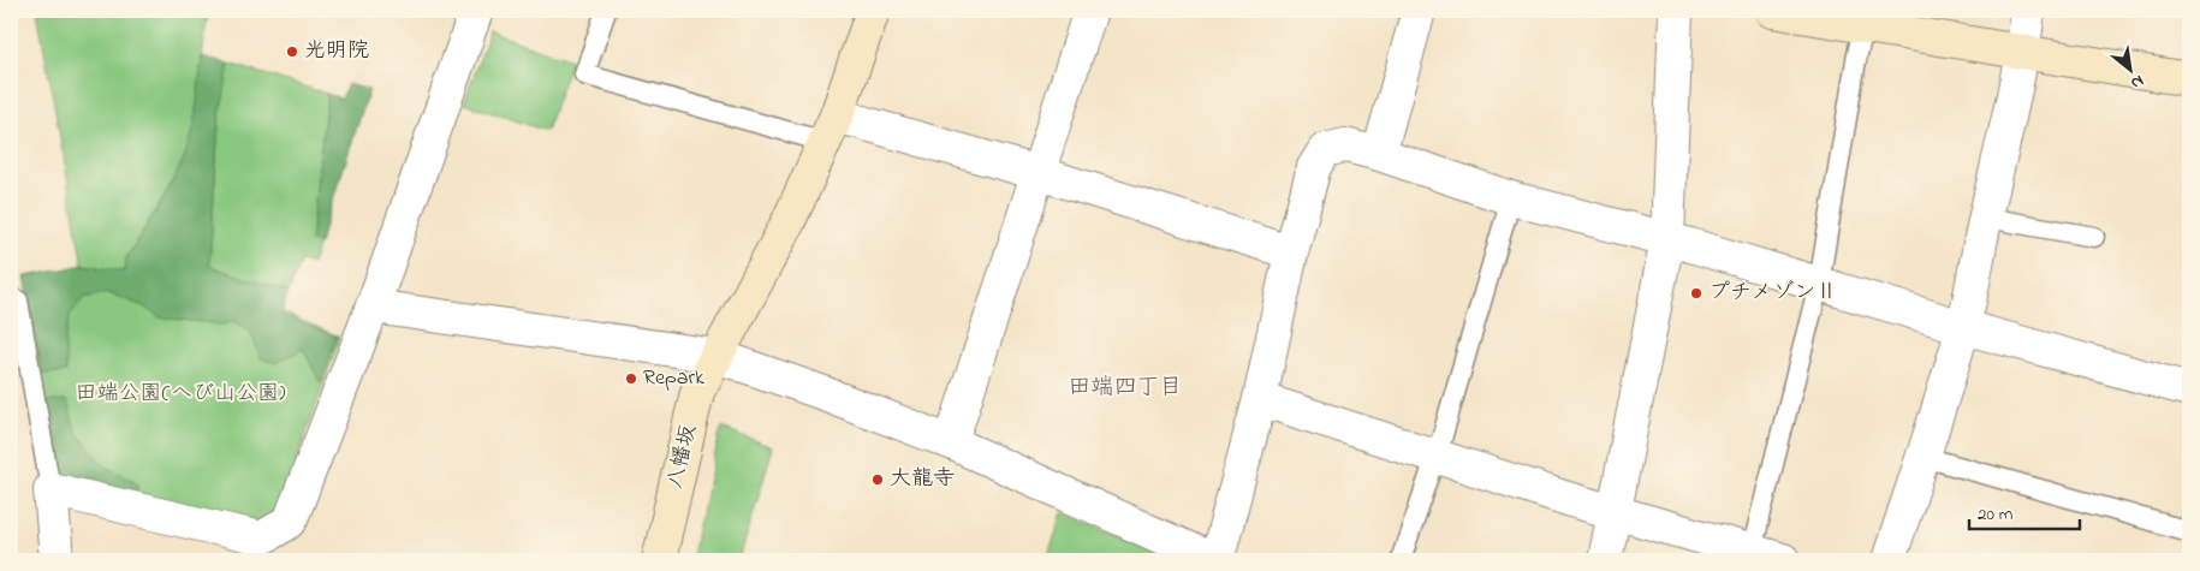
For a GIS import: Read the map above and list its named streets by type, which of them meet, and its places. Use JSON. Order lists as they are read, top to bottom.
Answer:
{
  "streets": {
    "street": ["八幡坂"]
  },
  "districts": ["田端四丁目"],
  "parks": ["田端公園(へび山公園)"],
  "places": [
    "光明院",
    "プチメゾンⅡ",
    "Repark",
    "大龍寺"
  ],
  "scale_bar": "20 m",
  "north": "bottom right"
}
